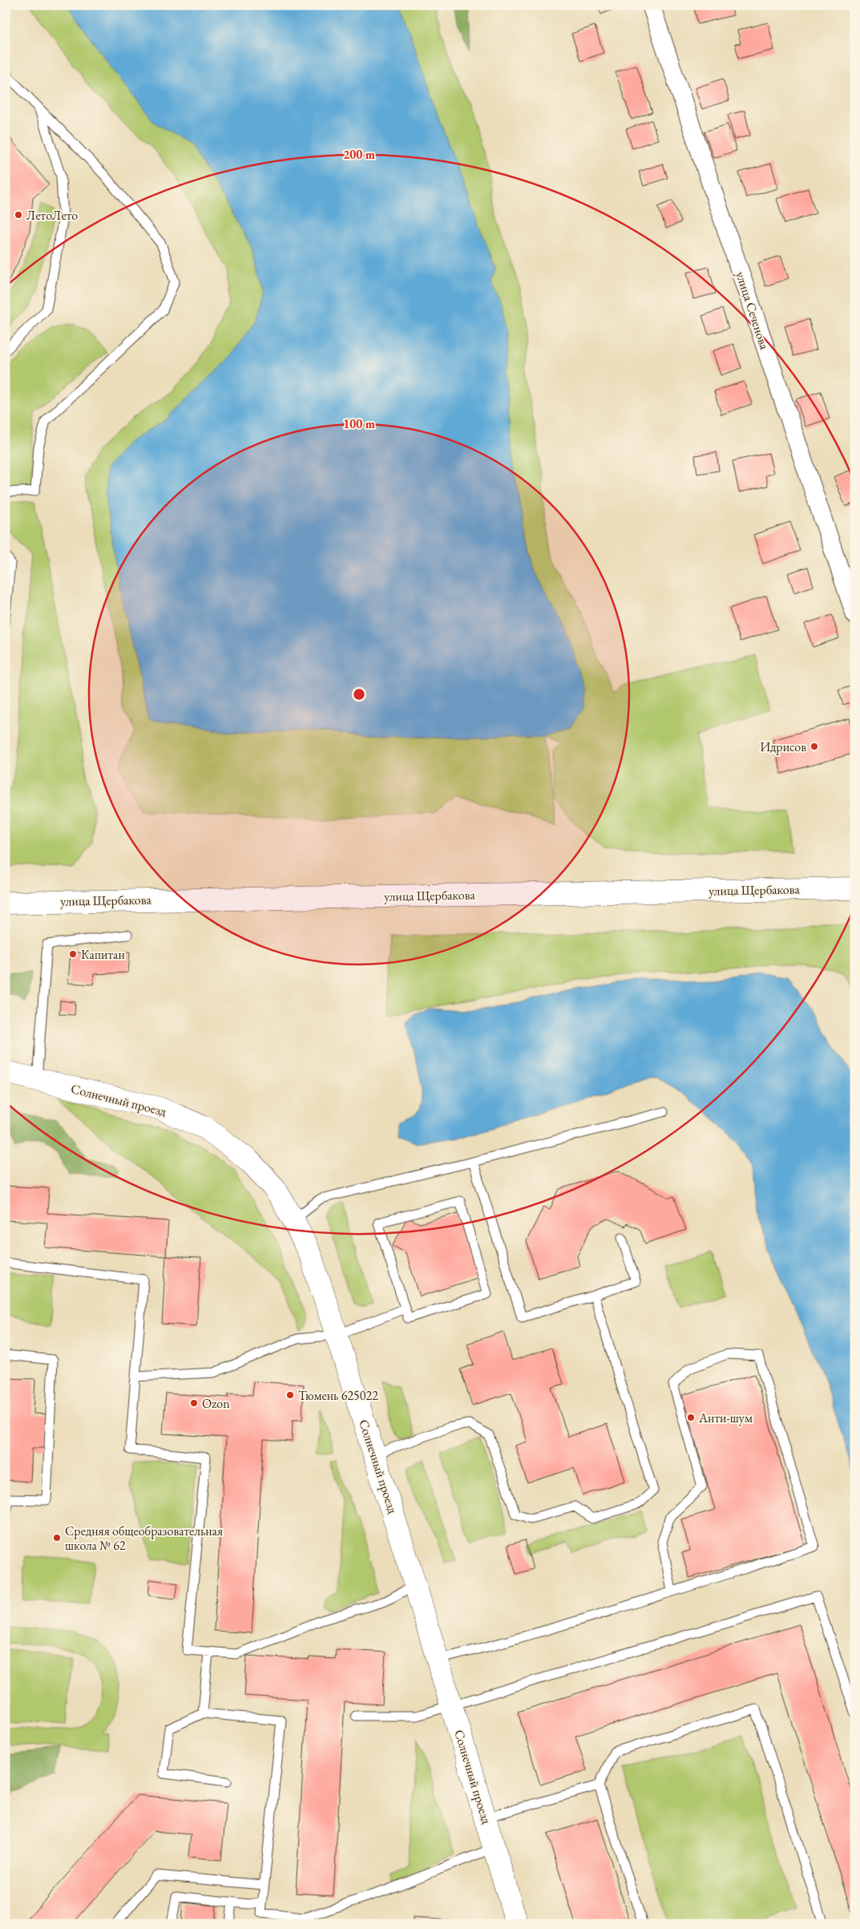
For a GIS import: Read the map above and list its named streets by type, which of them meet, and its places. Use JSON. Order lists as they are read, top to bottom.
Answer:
{
  "streets": {
    "street": ["улица Сеченова", "улица Щербакова", "Солнечный проезд"]
  },
  "places": [
    "ЛетоЛето",
    "Идрисов",
    "Капитан",
    "Тюмень 625022",
    "Ozon",
    "Анти-шум",
    "Средняя общеобразовательная школа № 62"
  ],
  "rings": ["200 m", "100 m"]
}
